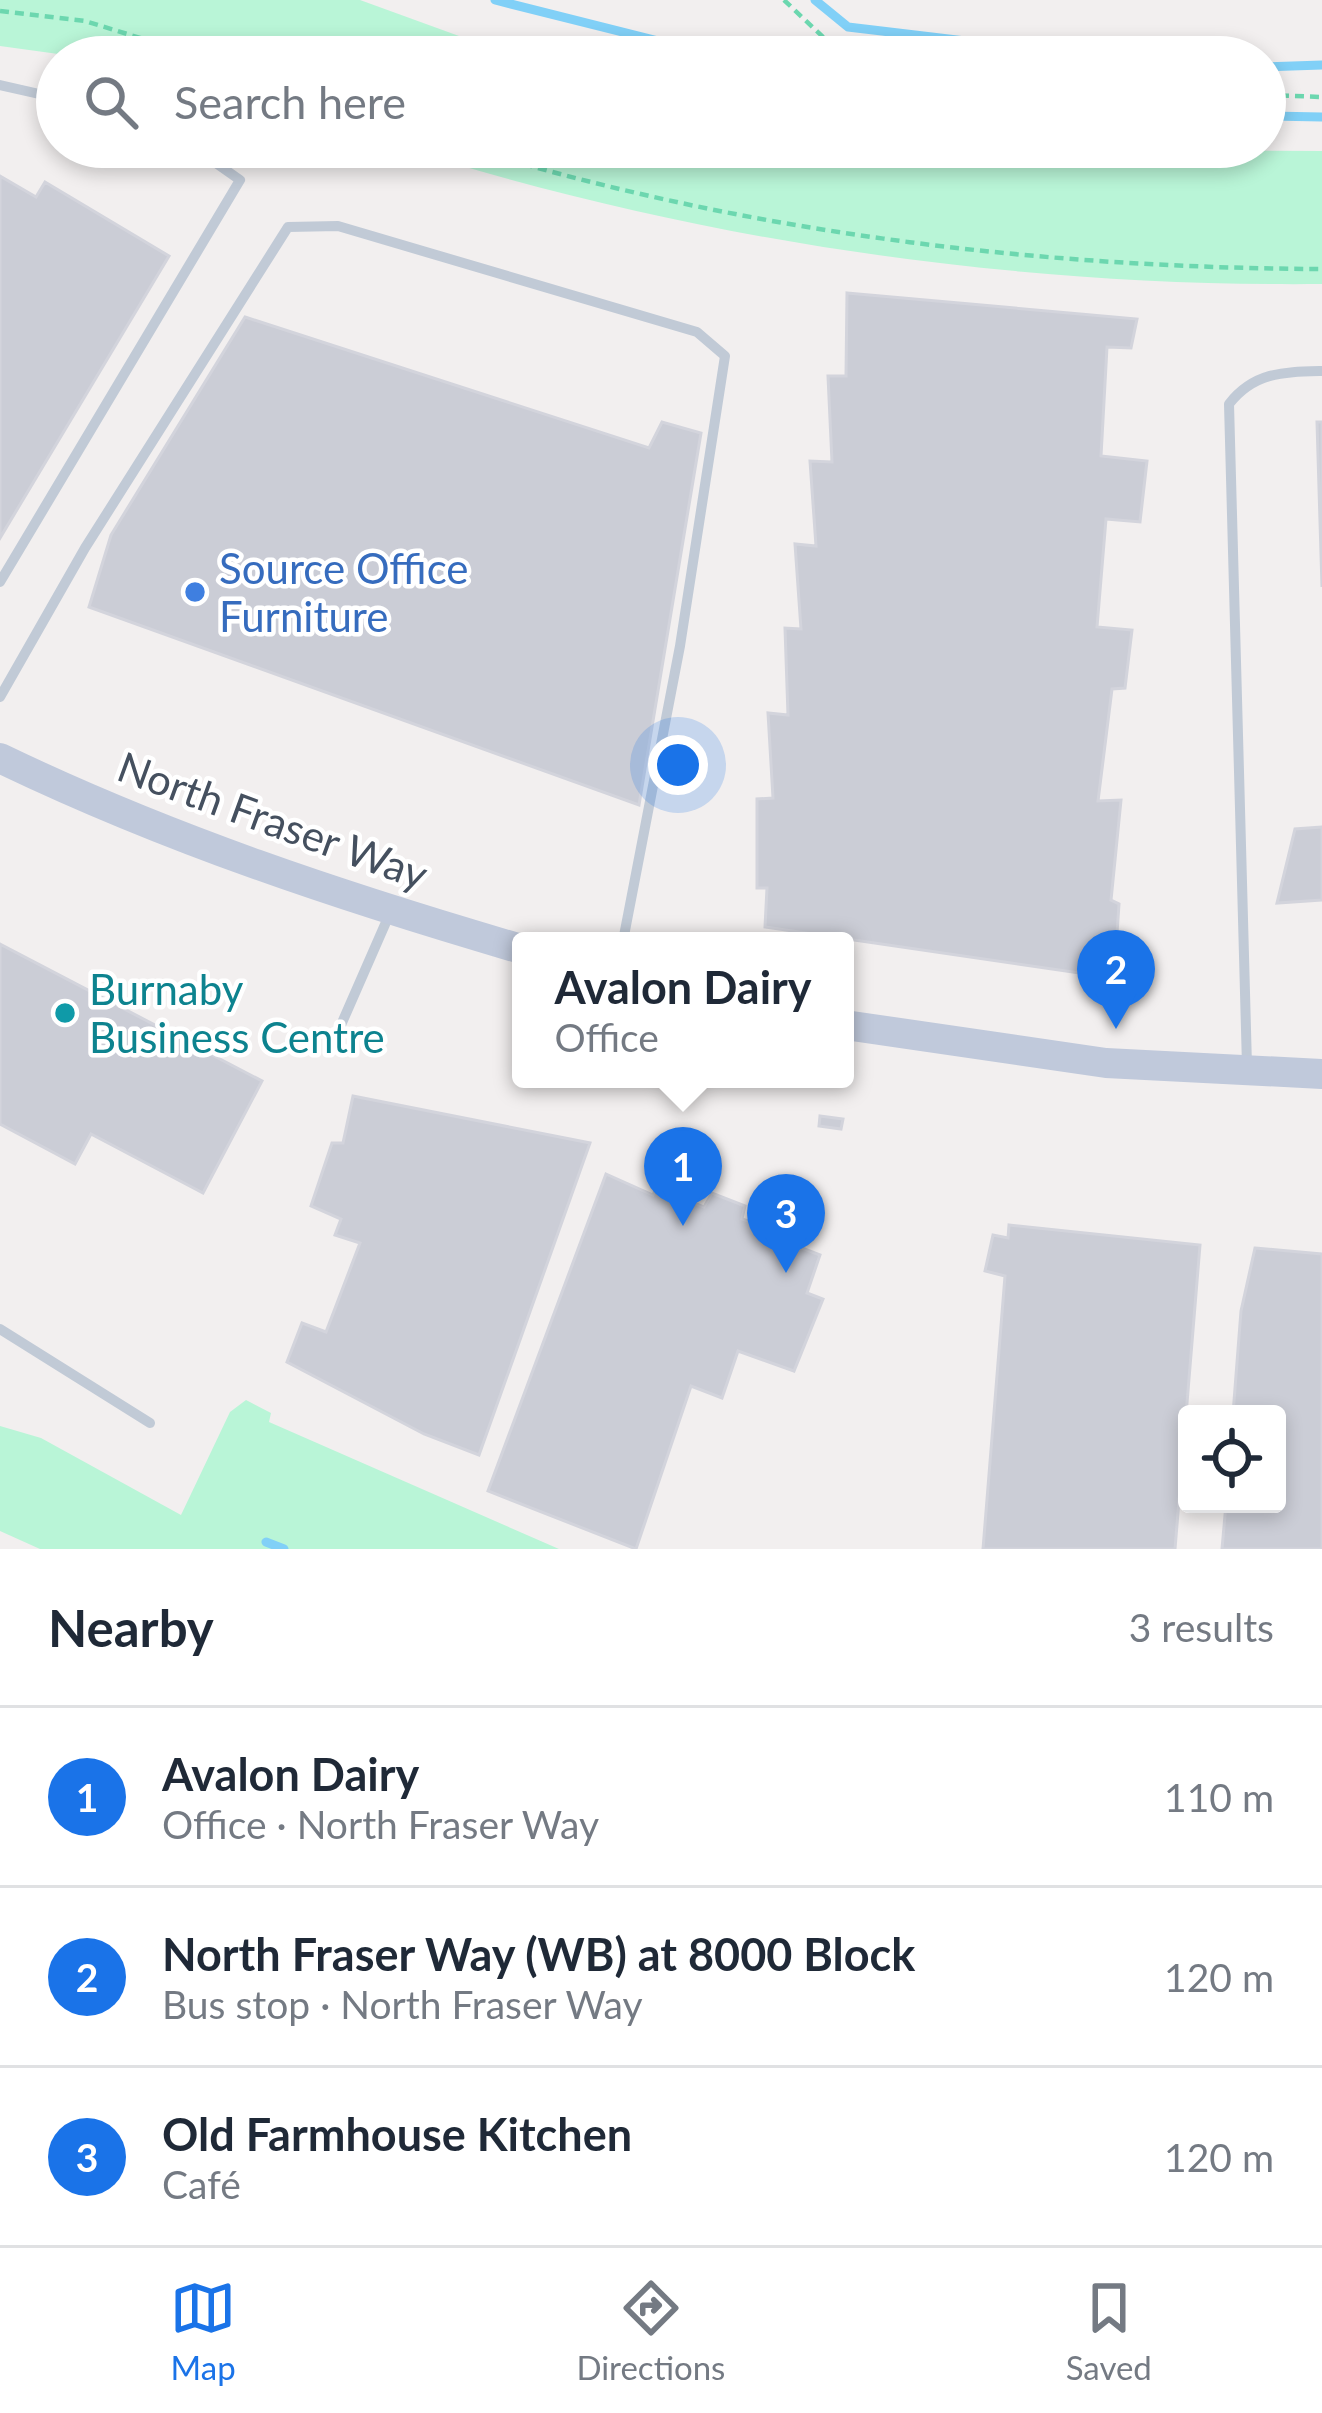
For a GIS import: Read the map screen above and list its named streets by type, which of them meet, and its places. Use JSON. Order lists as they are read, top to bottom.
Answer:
{
  "streets": {
    "street": ["North Fraser Way"]
  },
  "places": ["Source Office Furniture", "Burnaby Business Centre"],
  "page": {
    "search": "Search here",
    "pins": ["2", "1", "3"],
    "popup": ["Avalon Dairy", "Office"],
    "heading": ["Nearby", "3 results"],
    "list": [
      {
        "mark": "1",
        "name": "Avalon Dairy",
        "note": "Office · North Fraser Way",
        "value": "110 m"
      },
      {
        "mark": "2",
        "name": "North Fraser Way (WB) at 8000 Block",
        "note": "Bus stop · North Fraser Way",
        "value": "120 m"
      },
      {
        "mark": "3",
        "name": "Old Farmhouse Kitchen",
        "note": "Café",
        "value": "120 m"
      }
    ],
    "nav": ["Map", "Directions", "Saved"]
  }
}
